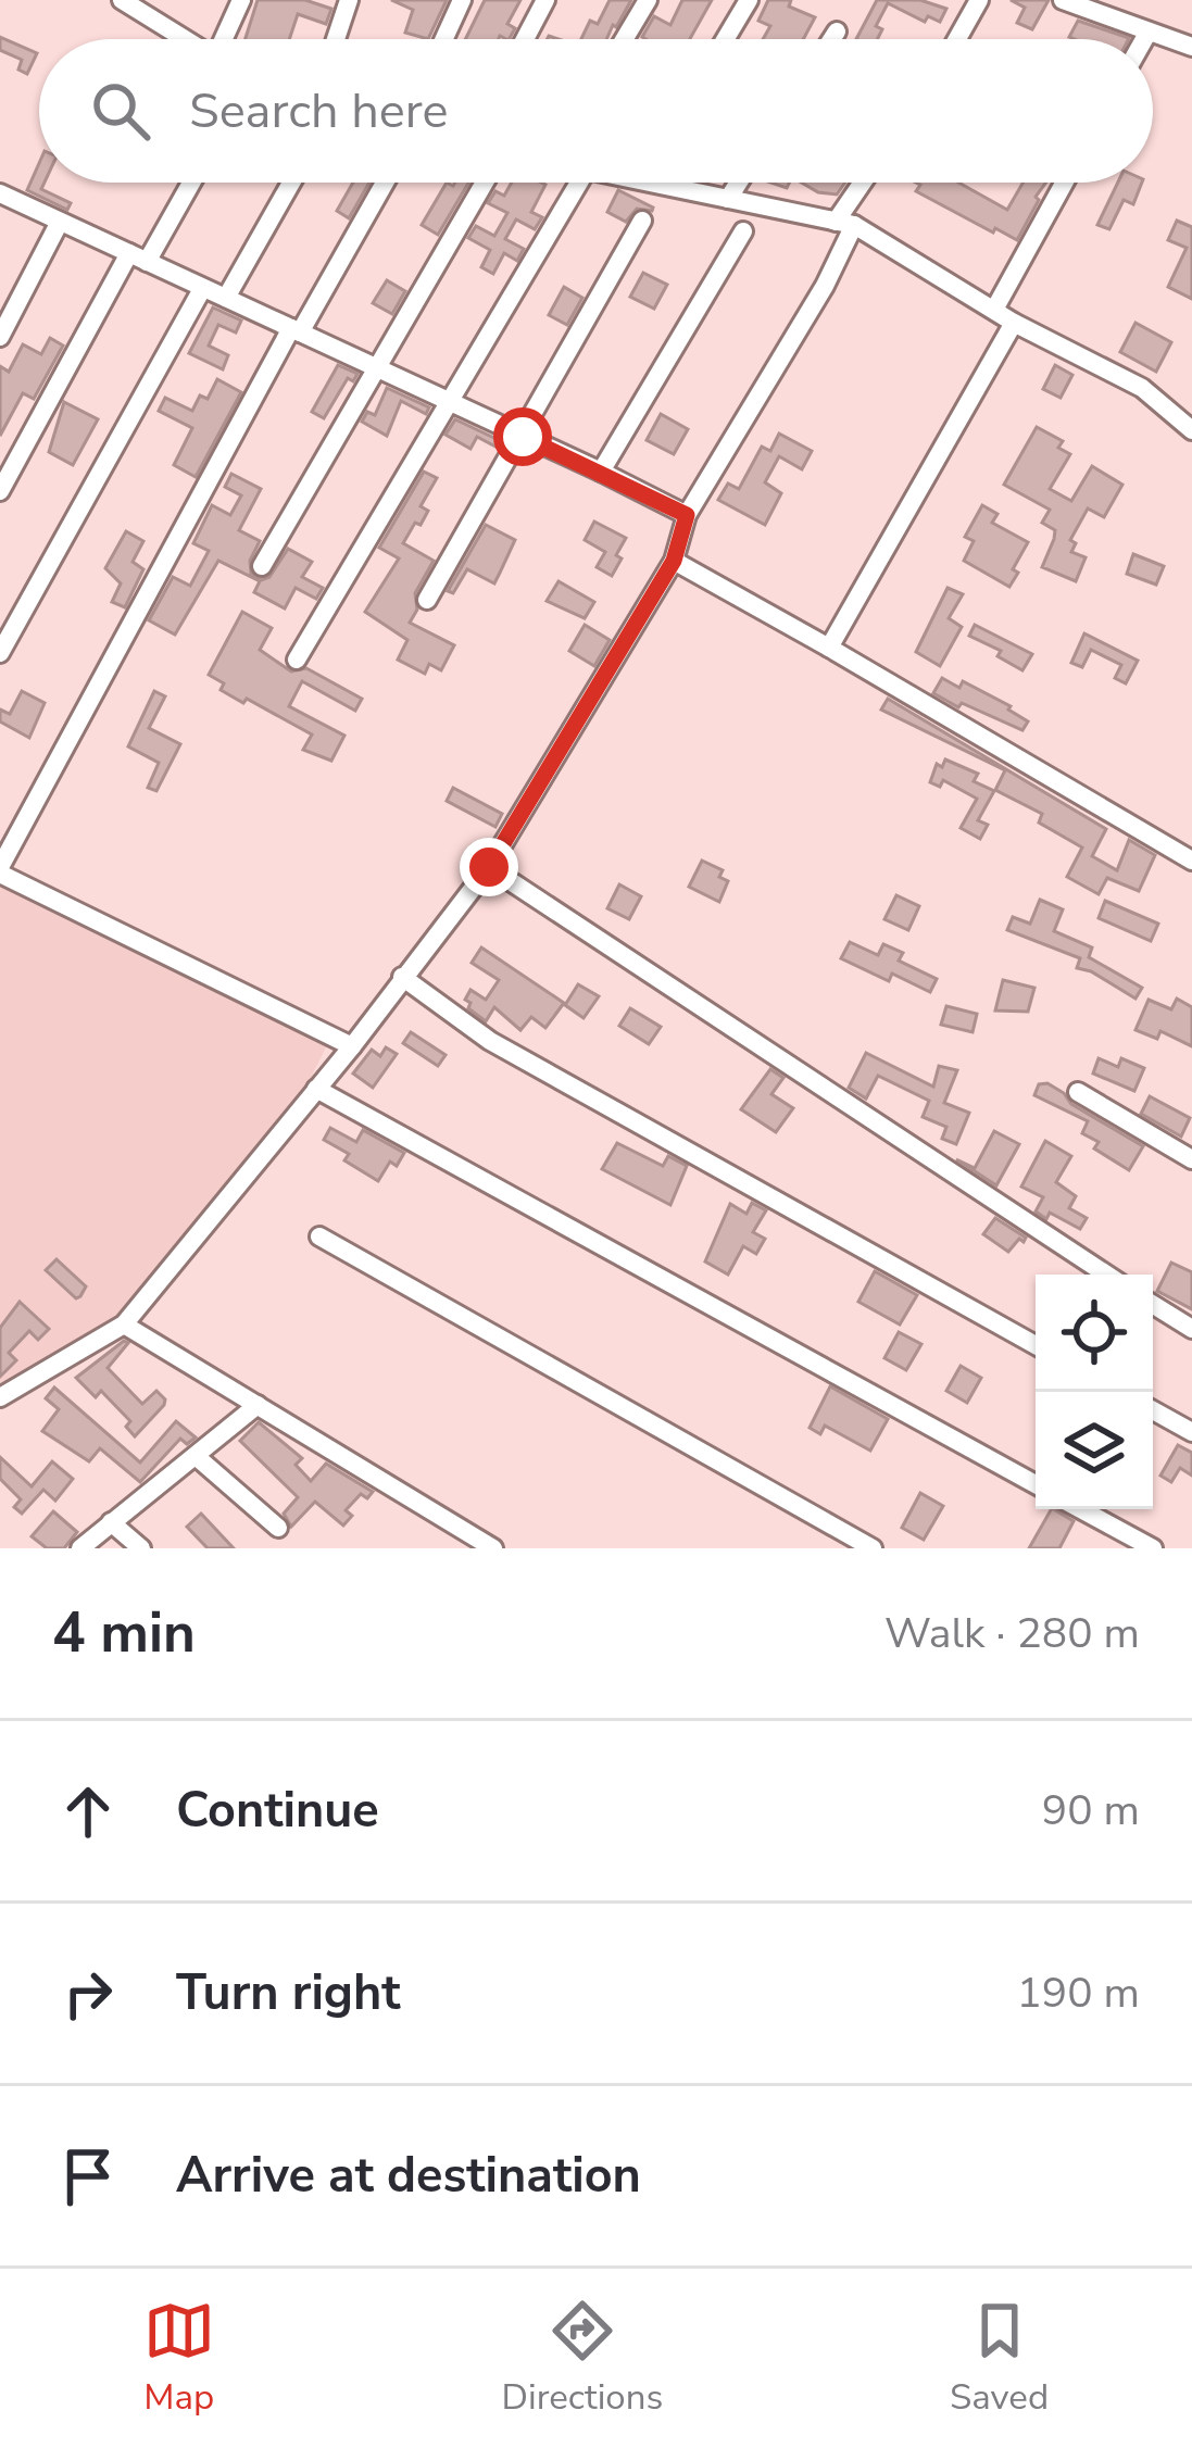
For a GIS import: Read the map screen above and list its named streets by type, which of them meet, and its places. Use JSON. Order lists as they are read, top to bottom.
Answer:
{
  "page": {
    "search": "Search here",
    "heading": ["4 min", "Walk · 280 m"],
    "list": [
      ["Continue", "90 m"],
      ["Turn right", "190 m"],
      "Arrive at destination"
    ],
    "nav": ["Map", "Directions", "Saved"]
  }
}
